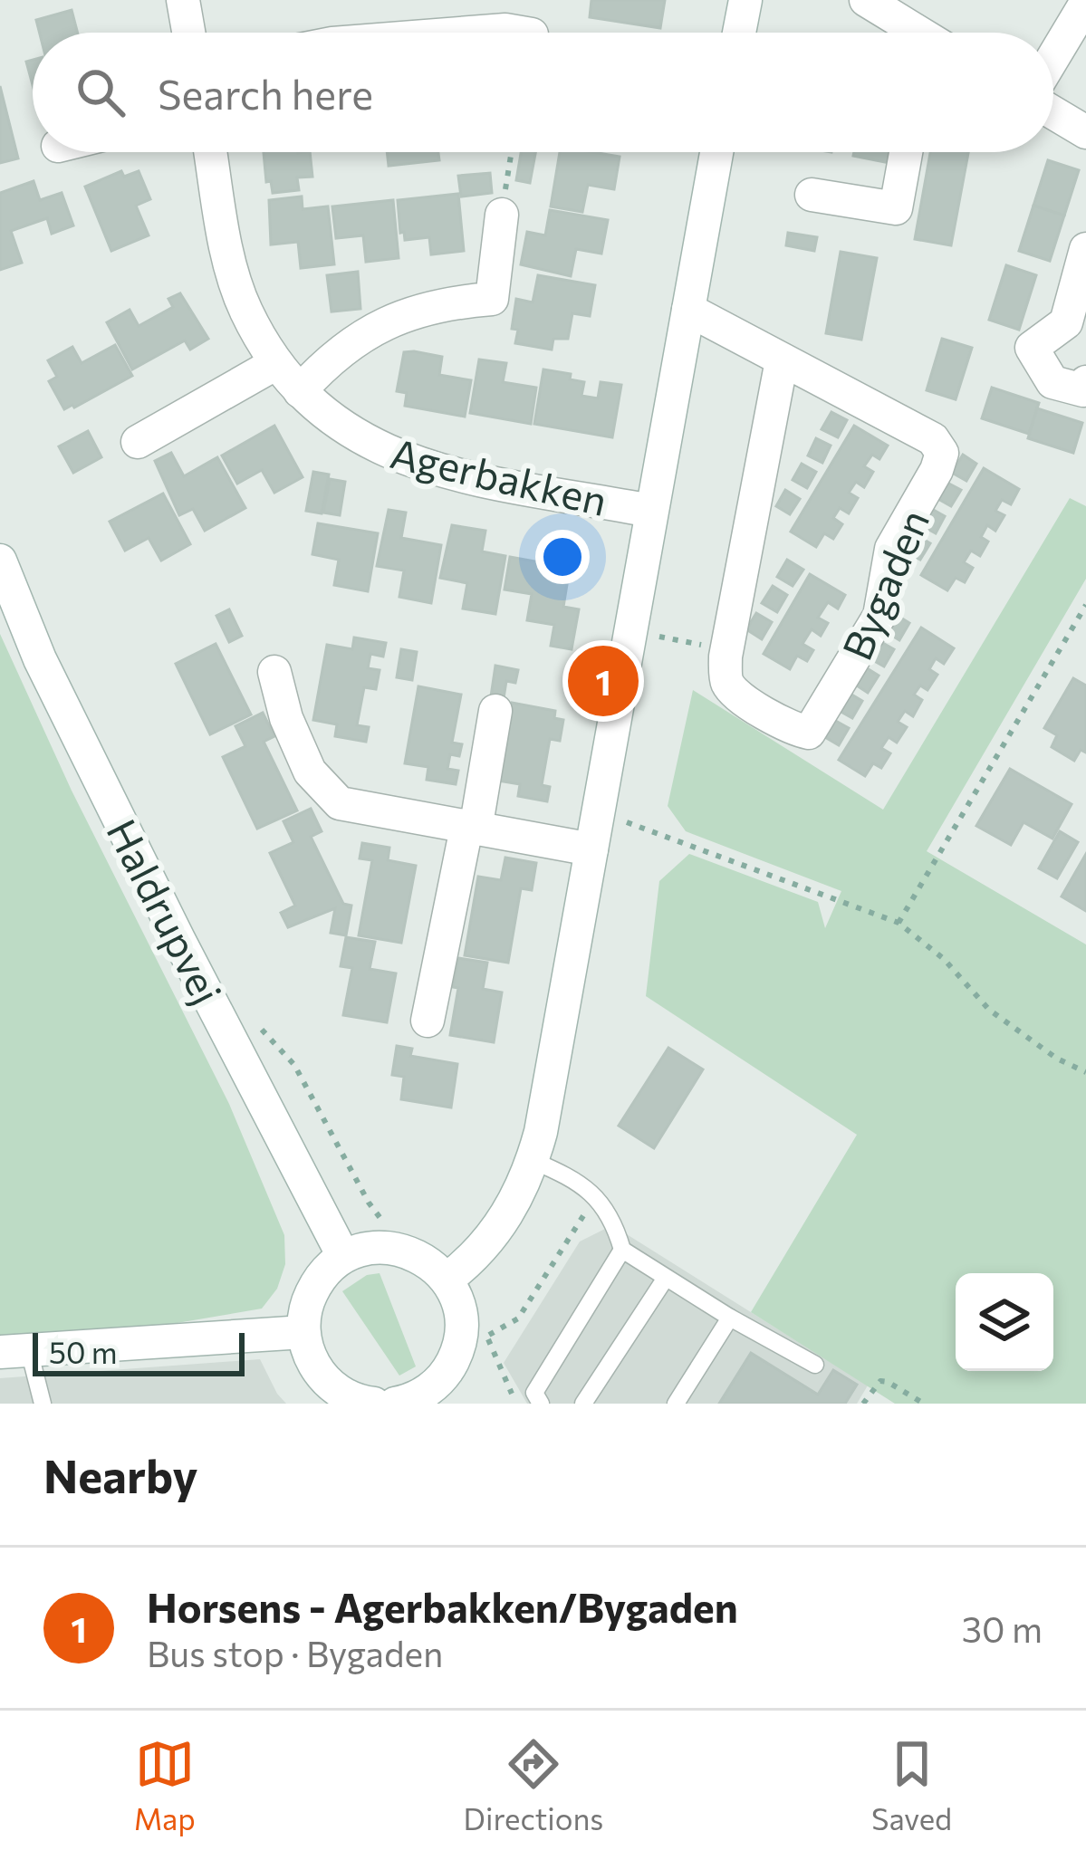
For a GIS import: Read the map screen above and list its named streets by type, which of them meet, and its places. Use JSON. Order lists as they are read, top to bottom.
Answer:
{
  "streets": {
    "street": ["Agerbakken", "Bygaden", "Haldrupvej"]
  },
  "scale_bar": "50 m",
  "page": {
    "search": "Search here",
    "pins": "1",
    "scale": "50 m",
    "heading": "Nearby",
    "list": [
      {
        "mark": "1",
        "name": "Horsens - Agerbakken/Bygaden",
        "note": "Bus stop · Bygaden",
        "value": "30 m"
      }
    ],
    "nav": ["Map", "Directions", "Saved"]
  }
}
